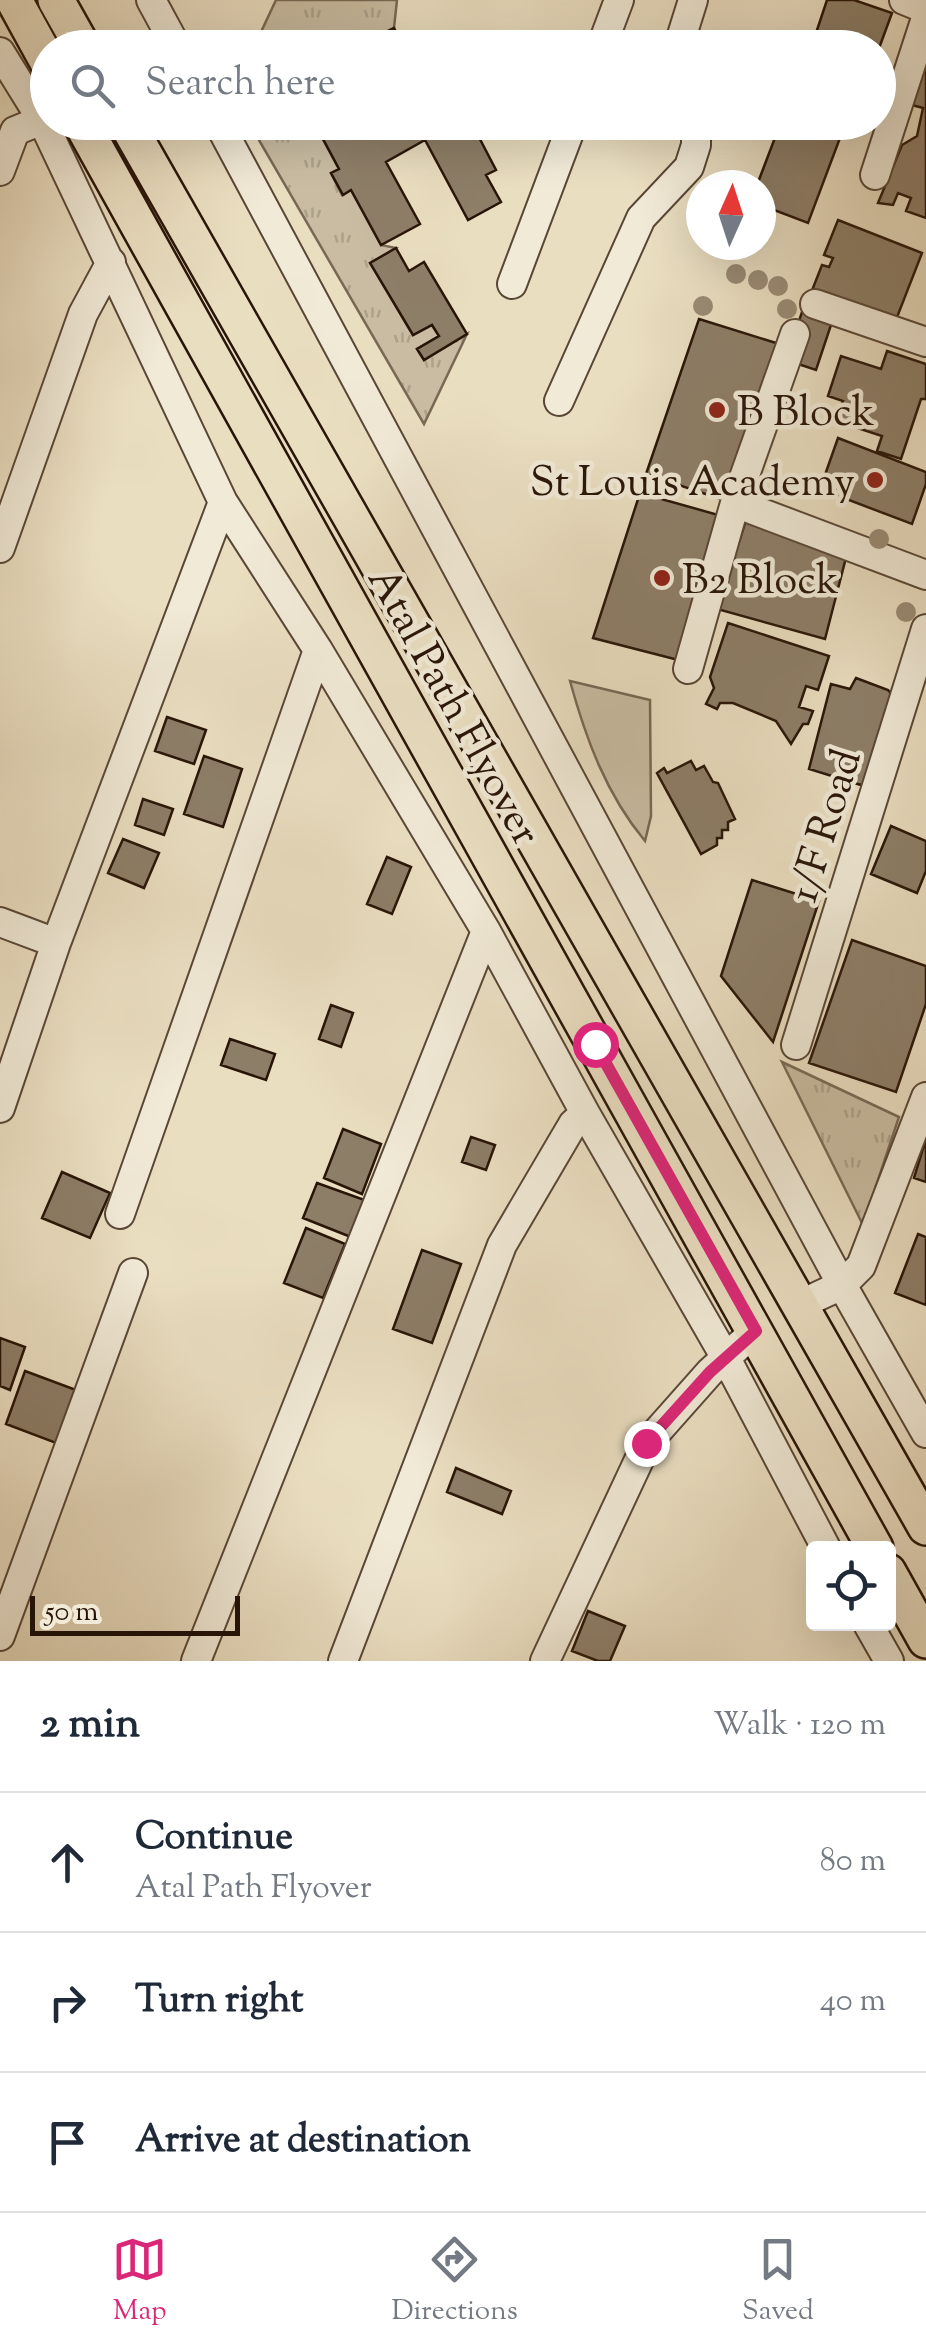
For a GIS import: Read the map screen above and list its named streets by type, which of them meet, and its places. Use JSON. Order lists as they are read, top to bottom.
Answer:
{
  "streets": {
    "main road": ["Atal Path Flyover"],
    "street": ["1/F Road"]
  },
  "places": ["B Block", "St Louis Academy", "B2 Block"],
  "scale_bar": "50 m",
  "north": "top",
  "page": {
    "search": "Search here",
    "scale": "50 m",
    "heading": ["2 min", "Walk · 120 m"],
    "list": [
      ["Continue", "Atal Path Flyover", "80 m"],
      ["Turn right", "40 m"],
      "Arrive at destination"
    ],
    "nav": ["Map", "Directions", "Saved"]
  }
}
